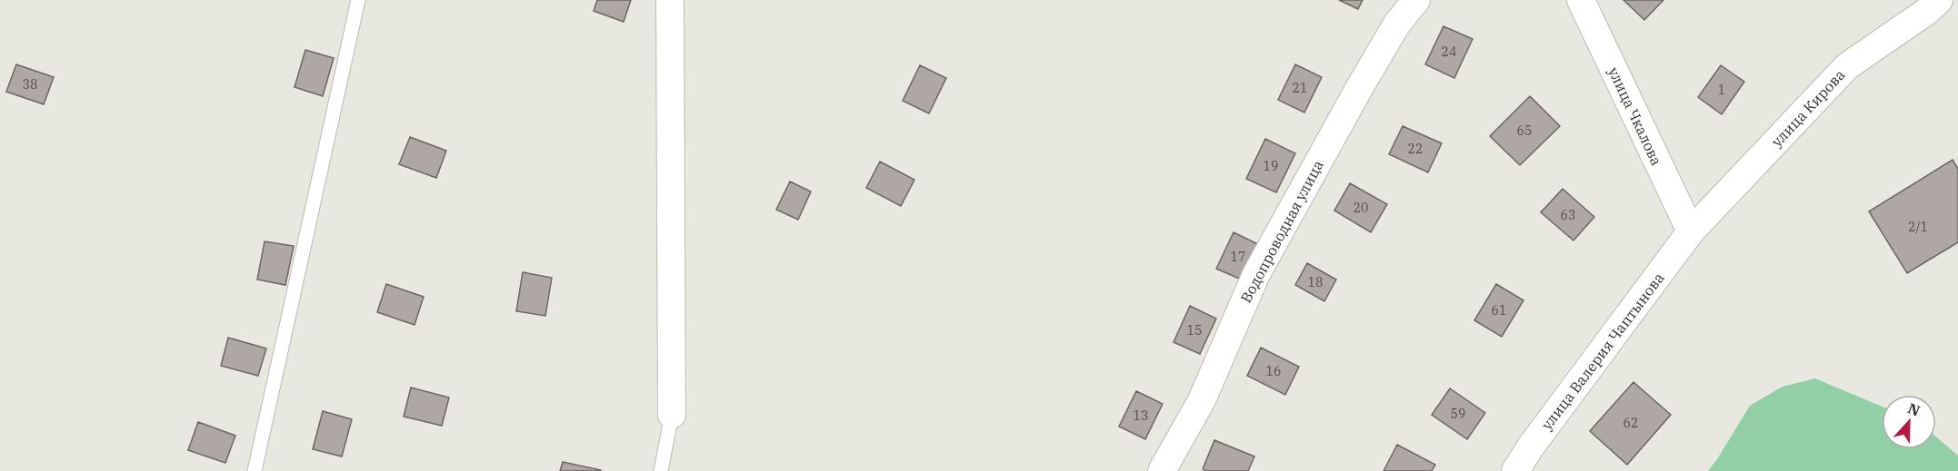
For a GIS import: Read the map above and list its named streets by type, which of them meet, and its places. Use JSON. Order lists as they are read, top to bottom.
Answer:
{
  "streets": {
    "street": [
      "улица Кирова",
      "улица Чкалова",
      "Водопроводная улица",
      "улица Валерия Чаптынова"
    ]
  },
  "crossings": [
    ["улица Кирова", "улица Чкалова"],
    ["улица Кирова", "улица Валерия Чаптынова"],
    ["улица Чкалова", "улица Валерия Чаптынова"]
  ],
  "house_numbers": [
    "24",
    "38",
    "21",
    "1",
    "65",
    "22",
    "19",
    "20",
    "63",
    "2/1",
    "17",
    "18",
    "61",
    "15",
    "16",
    "59",
    "13",
    "62"
  ],
  "north": "top"
}
